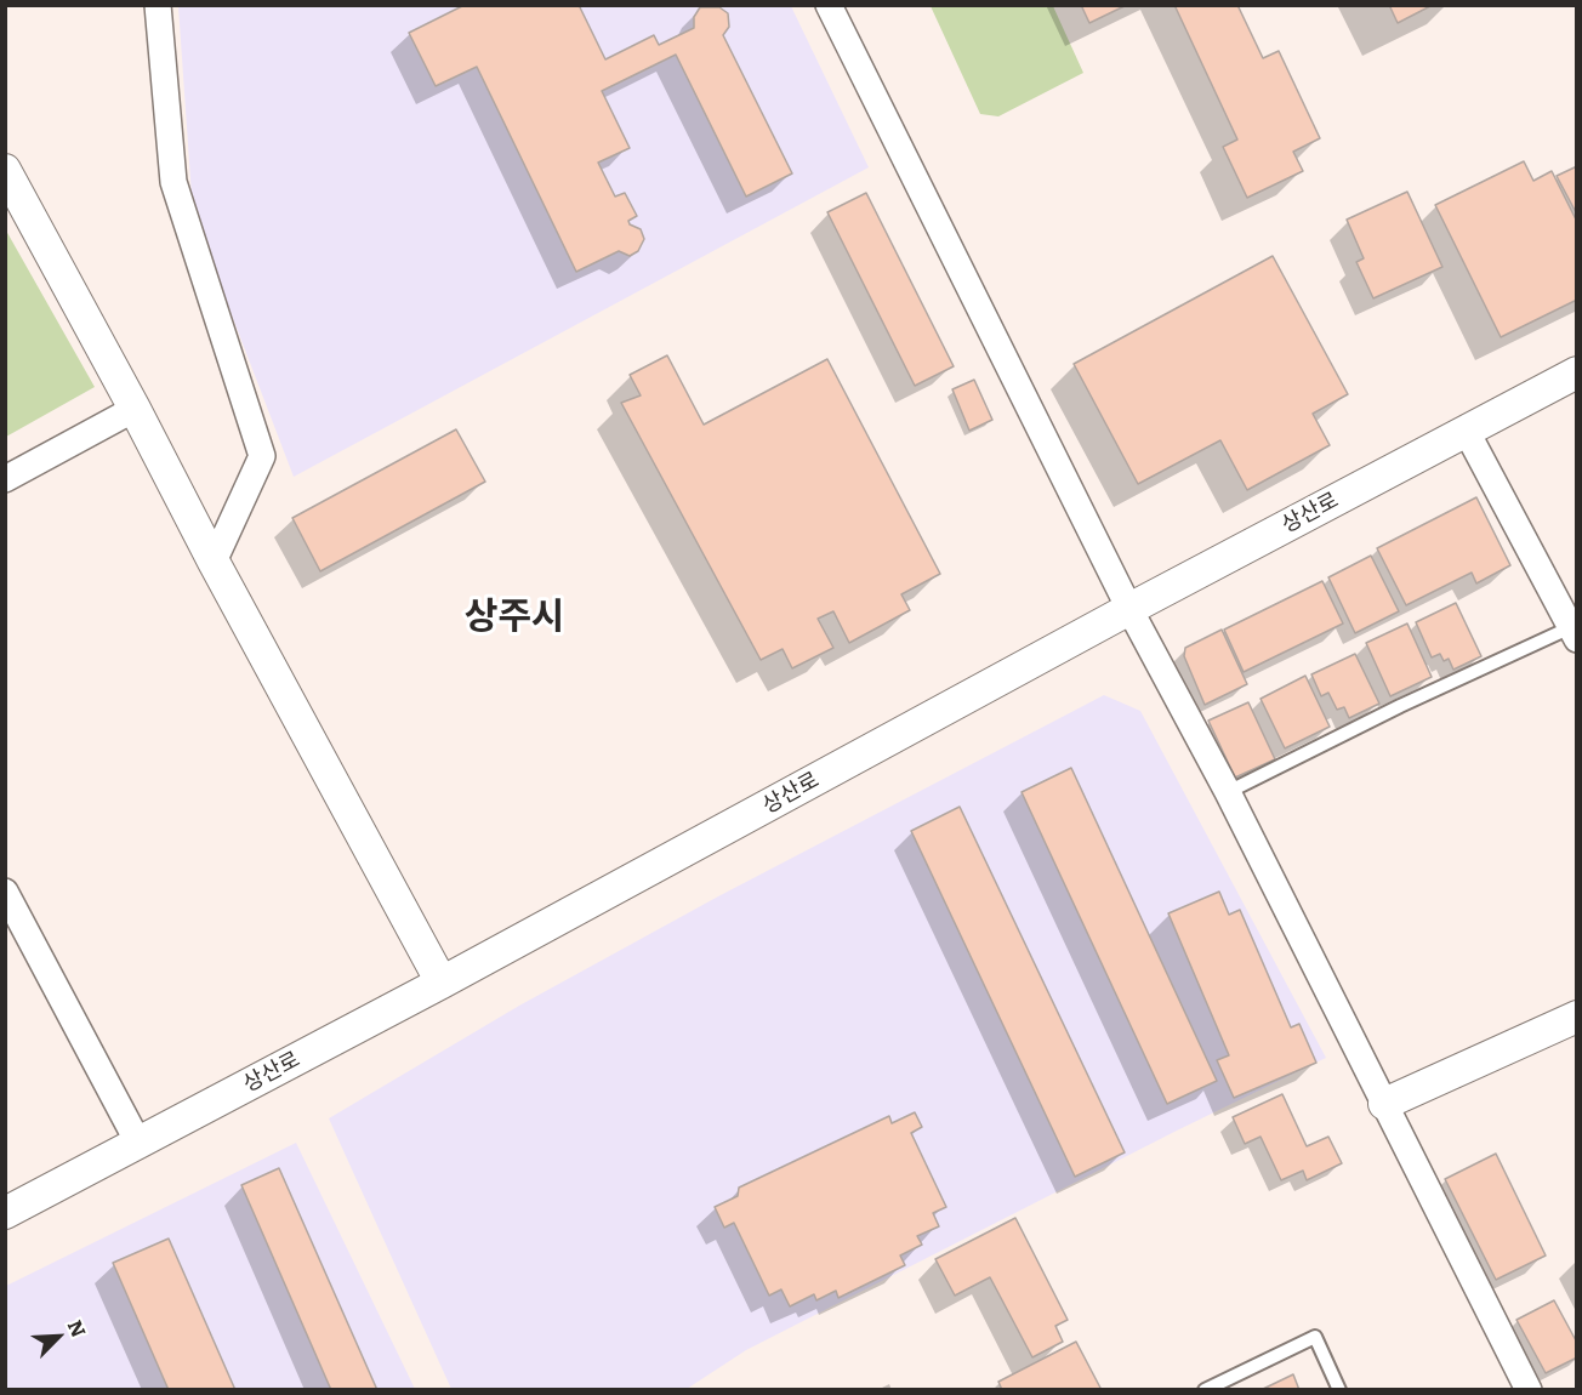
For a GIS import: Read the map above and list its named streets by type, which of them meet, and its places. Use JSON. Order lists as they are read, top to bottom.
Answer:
{
  "streets": {
    "street": ["상산로"]
  },
  "districts": ["상주시"],
  "north": "top right"
}
